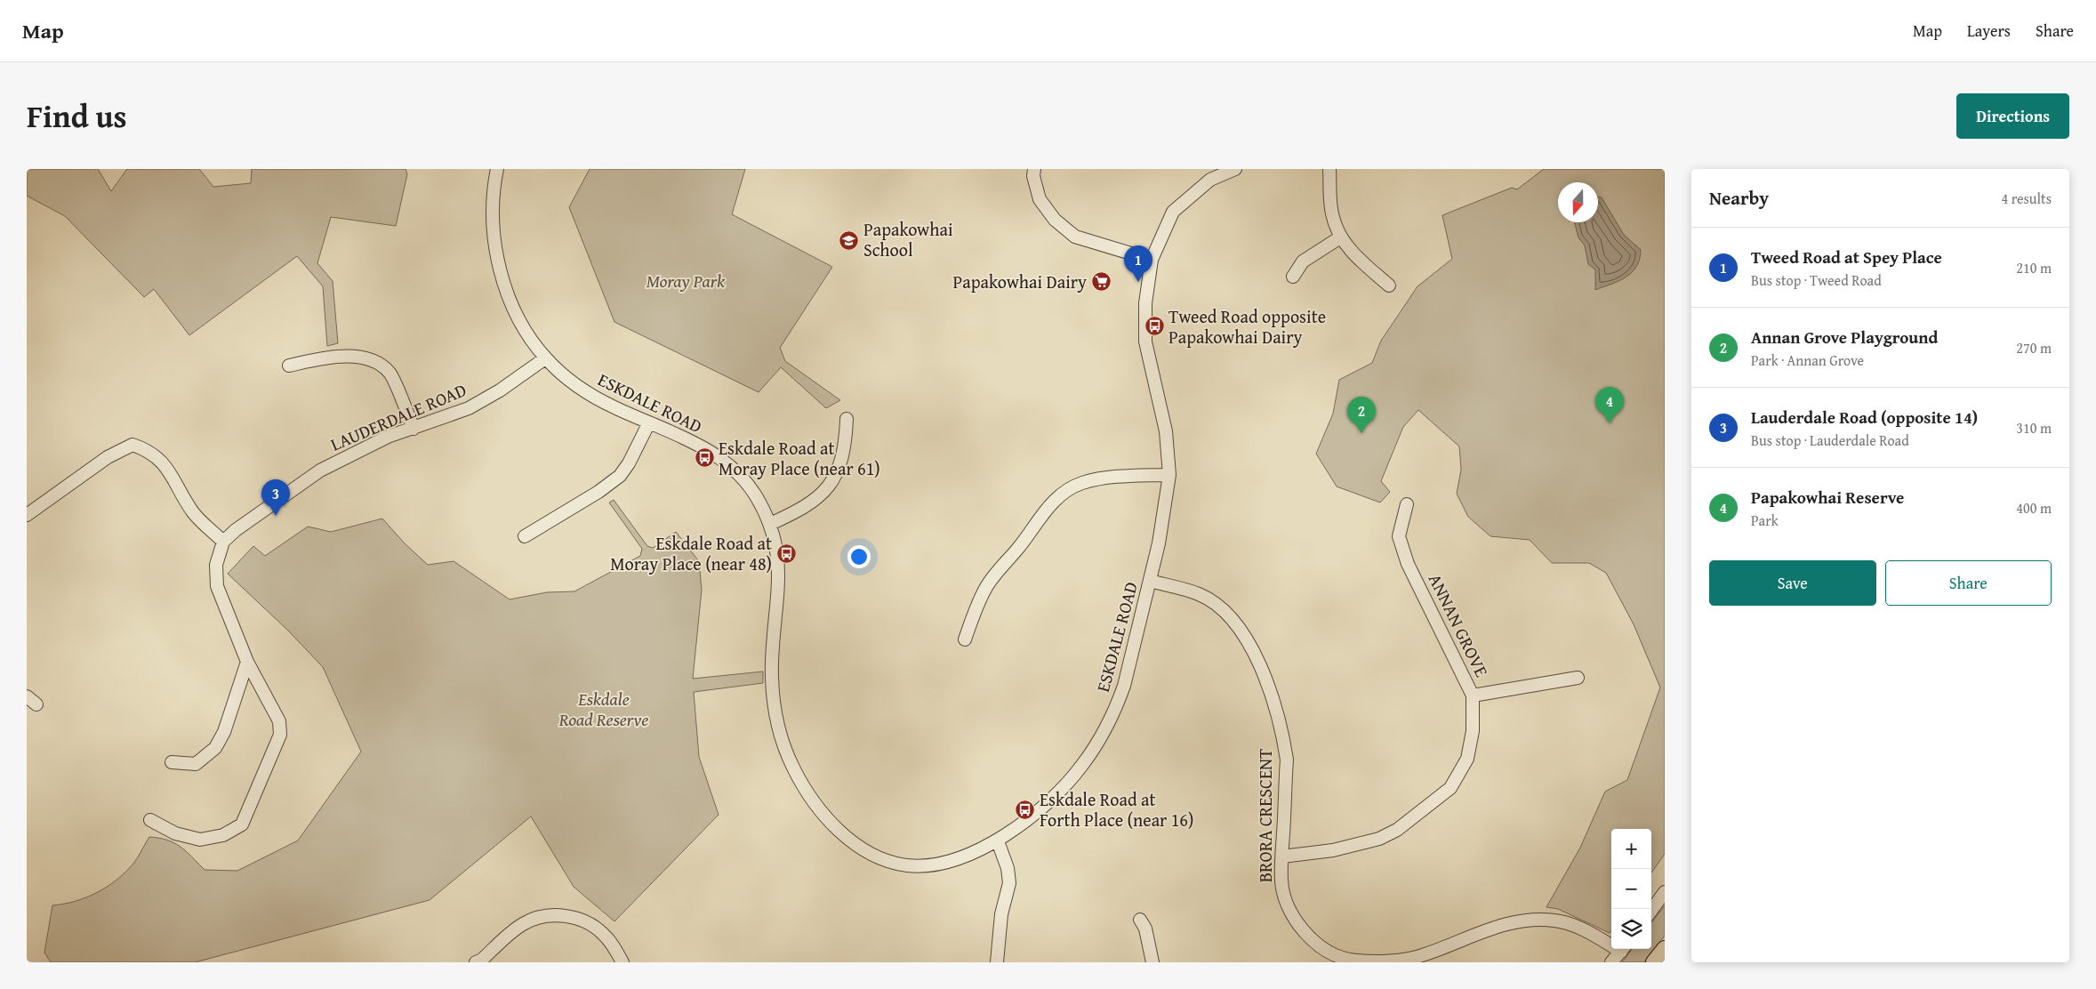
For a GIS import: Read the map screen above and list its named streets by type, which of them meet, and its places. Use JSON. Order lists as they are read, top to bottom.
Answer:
{
  "streets": {
    "street": [
      "ESKDALE ROAD",
      "LAUDERDALE ROAD",
      "ANNAN GROVE",
      "BRORA CRESCENT"
    ]
  },
  "crossings": [
    ["ESKDALE ROAD", "LAUDERDALE ROAD"],
    ["ESKDALE ROAD", "BRORA CRESCENT"],
    ["ANNAN GROVE", "BRORA CRESCENT"]
  ],
  "parks": ["Moray Park", "Eskdale Road Reserve"],
  "places": {
    "school or university": ["Papakowhai School"],
    "supermarket": ["Papakowhai Dairy"],
    "bus stop": [
      "Tweed Road opposite Papakowhai Dairy",
      "Eskdale Road at Moray Place (near 61)",
      "Eskdale Road at Moray Place (near 48)",
      "Eskdale Road at Forth Place (near 16)"
    ]
  },
  "north": "bottom",
  "page": {
    "header": "Map",
    "nav": ["Map", "Layers", "Share"],
    "title": "Find us",
    "buttons": [
      "Directions",
      ["Save", "Share"]
    ],
    "heading": ["Nearby", "4 results"],
    "list": [
      {
        "mark": "1",
        "name": "Tweed Road at Spey Place",
        "note": "Bus stop · Tweed Road",
        "value": "210 m"
      },
      {
        "mark": "2",
        "name": "Annan Grove Playground",
        "note": "Park · Annan Grove",
        "value": "270 m"
      },
      {
        "mark": "3",
        "name": "Lauderdale Road (opposite 14)",
        "note": "Bus stop · Lauderdale Road",
        "value": "310 m"
      },
      {
        "mark": "4",
        "name": "Papakowhai Reserve",
        "note": "Park",
        "value": "400 m"
      }
    ],
    "pins": [
      "1",
      "4",
      "2",
      "3"
    ],
    "map_buttons": ["+", "−"]
  }
}
